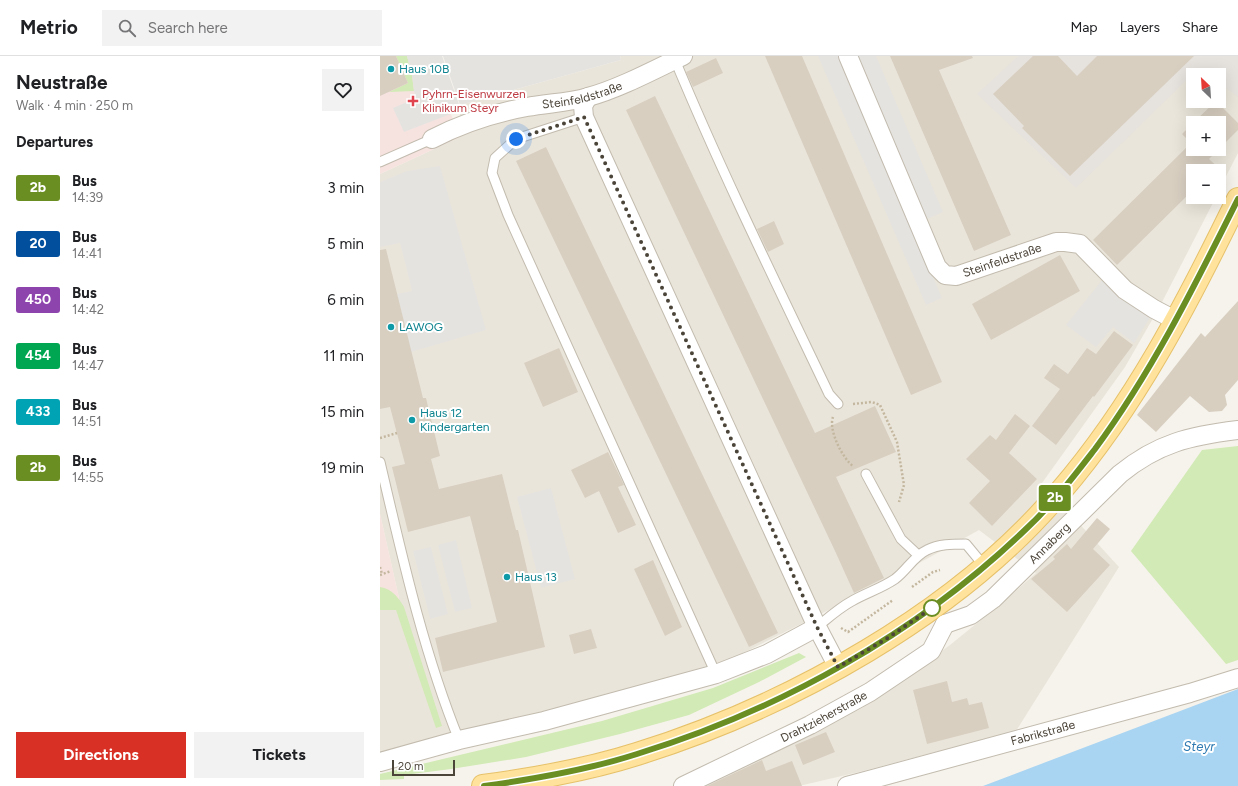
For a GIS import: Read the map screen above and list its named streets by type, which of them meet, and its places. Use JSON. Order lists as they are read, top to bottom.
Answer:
{
  "streets": {
    "street": [
      "Steinfeldstraße",
      "Annaberg",
      "Drahtzieherstraße",
      "Fabrikstraße"
    ]
  },
  "crossings": [
    ["Annaberg", "Drahtzieherstraße"]
  ],
  "water": ["Steyr"],
  "places": {
    "other": [
      "Haus 10B",
      "LAWOG",
      "Haus 12 Kindergarten",
      "Haus 13"
    ],
    "health": ["Pyhrn-Eisenwurzen Klinikum Steyr"]
  },
  "lines": ["bus line 2b"],
  "scale_bar": "20 m",
  "north": "top left",
  "page": {
    "header": "Metrio",
    "search": "Search here",
    "nav": ["Map", "Layers", "Share"],
    "heading": [
      ["Neustraße", "Walk · 4 min · 250 m"],
      "Departures"
    ],
    "on_map": "2b",
    "map_buttons": ["+", "−"],
    "list": [
      {
        "mark": "2b",
        "name": "Bus",
        "note": "14:39",
        "value": "3 min"
      },
      {
        "mark": "20",
        "name": "Bus",
        "note": "14:41",
        "value": "5 min"
      },
      {
        "mark": "450",
        "name": "Bus",
        "note": "14:42",
        "value": "6 min"
      },
      {
        "mark": "454",
        "name": "Bus",
        "note": "14:47",
        "value": "11 min"
      },
      {
        "mark": "433",
        "name": "Bus",
        "note": "14:51",
        "value": "15 min"
      },
      {
        "mark": "2b",
        "name": "Bus",
        "note": "14:55",
        "value": "19 min"
      }
    ],
    "buttons": ["Directions", "Tickets"],
    "scale": "20 m"
  }
}
